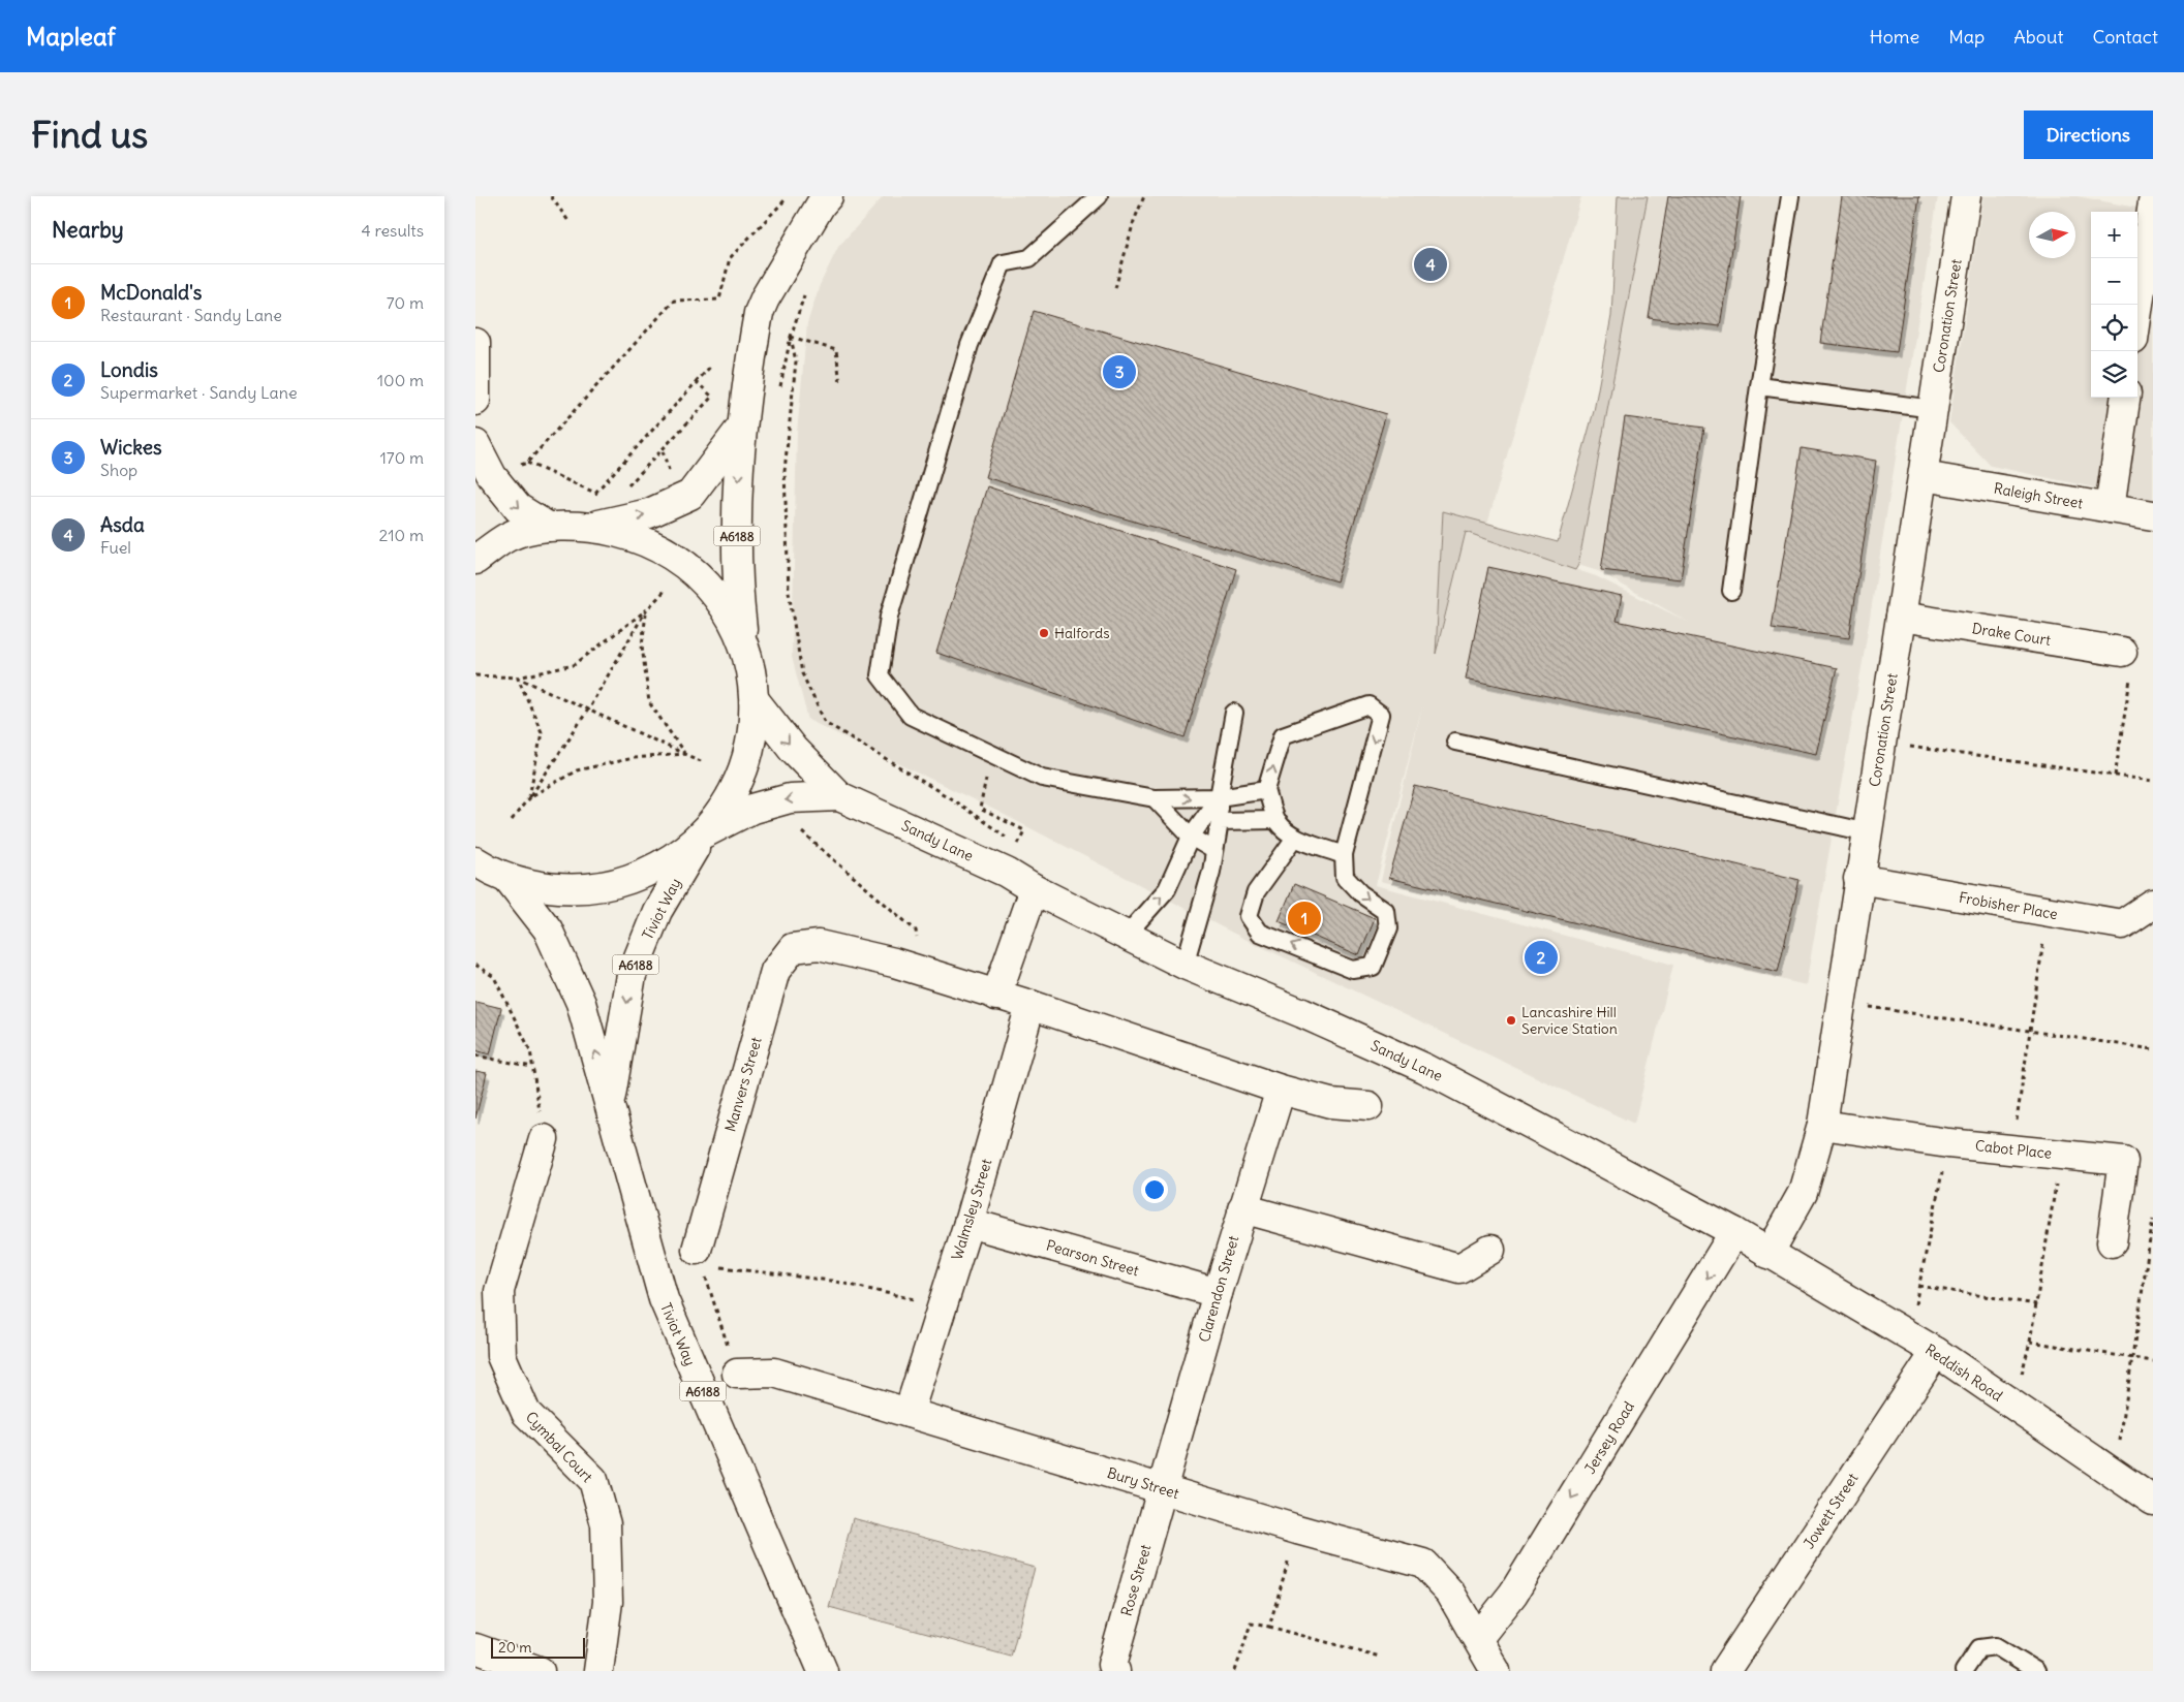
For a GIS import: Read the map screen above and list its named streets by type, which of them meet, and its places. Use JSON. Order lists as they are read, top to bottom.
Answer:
{
  "streets": {
    "street": [
      "Coronation Street",
      "Raleigh Street",
      "A6188",
      "Drake Court",
      "Sandy Lane",
      "Frobisher Place",
      "Tiviot Way",
      "Manvers Street",
      "Cabot Place",
      "Walmsley Street",
      "Pearson Street",
      "Clarendon Street",
      "Reddish Road",
      "Jersey Road",
      "Cymbal Court",
      "Bury Street",
      "Jowett Street",
      "Rose Street"
    ]
  },
  "crossings": [
    ["Coronation Street", "Raleigh Street"],
    ["Coronation Street", "Drake Court"],
    ["Coronation Street", "Sandy Lane"],
    ["Coronation Street", "Frobisher Place"],
    ["Coronation Street", "Cabot Place"],
    ["Coronation Street", "Reddish Road"],
    ["Sandy Lane", "Tiviot Way"],
    ["Sandy Lane", "Reddish Road"],
    ["Sandy Lane", "Jersey Road"],
    ["Walmsley Street", "Pearson Street"],
    ["Walmsley Street", "Bury Street"],
    ["Pearson Street", "Clarendon Street"],
    ["Clarendon Street", "Bury Street"],
    ["Clarendon Street", "Rose Street"],
    ["Reddish Road", "Jowett Street"],
    ["Jersey Road", "Bury Street"],
    ["Bury Street", "Rose Street"]
  ],
  "one_way": ["Jersey Road"],
  "places": ["Halfords", "Lancashire Hill Service Station"],
  "scale_bar": "20 m",
  "north": "right",
  "page": {
    "header": "Mapleaf",
    "nav": [
      "Home",
      "Map",
      "About",
      "Contact"
    ],
    "buttons": "Directions",
    "title": "Find us",
    "heading": ["Nearby", "4 results"],
    "map_buttons": ["+", "−"],
    "pins": [
      "4",
      "3",
      "1",
      "2"
    ],
    "list": [
      {
        "mark": "1",
        "name": "McDonald's",
        "note": "Restaurant · Sandy Lane",
        "value": "70 m"
      },
      {
        "mark": "2",
        "name": "Londis",
        "note": "Supermarket · Sandy Lane",
        "value": "100 m"
      },
      {
        "mark": "3",
        "name": "Wickes",
        "note": "Shop",
        "value": "170 m"
      },
      {
        "mark": "4",
        "name": "Asda",
        "note": "Fuel",
        "value": "210 m"
      }
    ],
    "scale": "20 m"
  }
}
